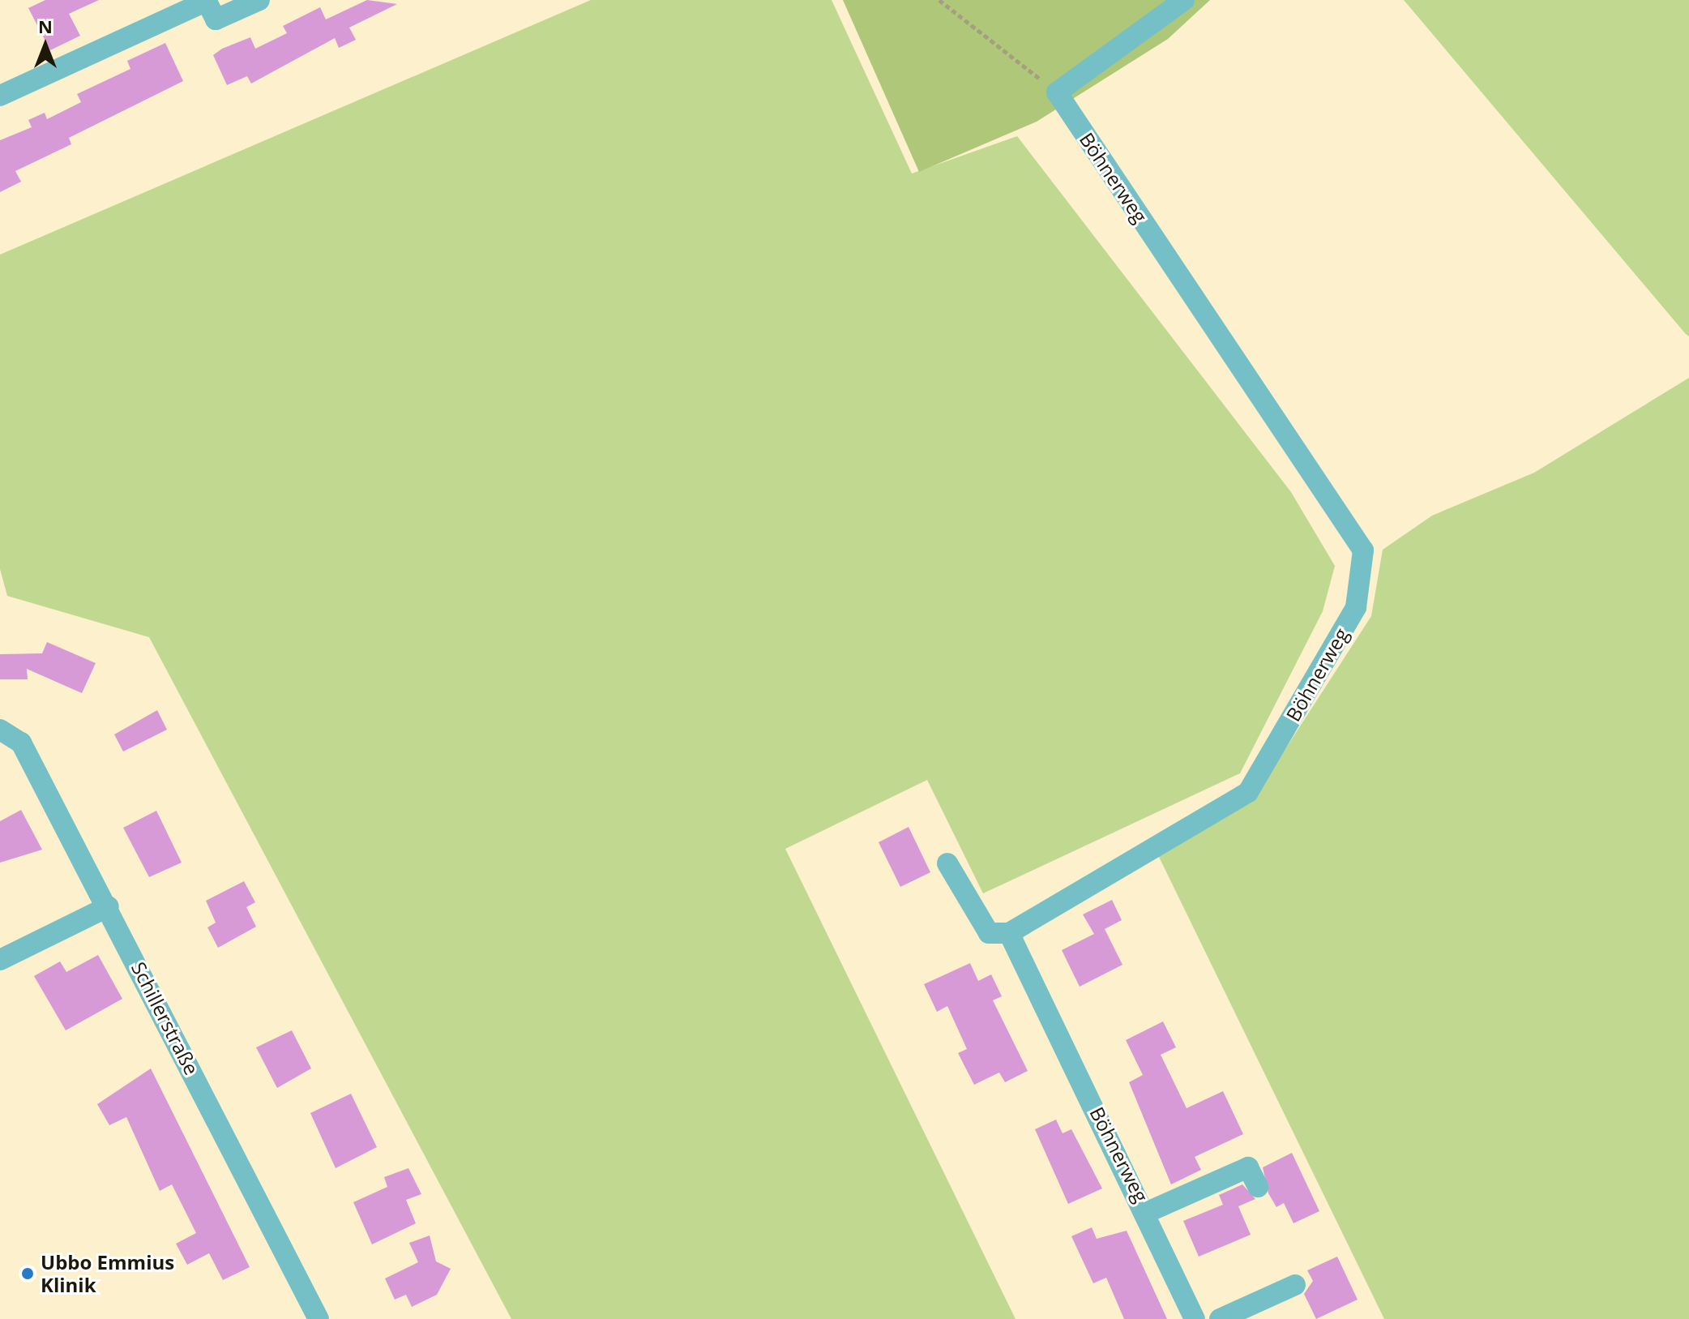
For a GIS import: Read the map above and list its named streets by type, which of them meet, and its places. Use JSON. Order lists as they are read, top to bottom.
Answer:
{
  "streets": {
    "street": ["Böhnerweg", "Schillerstraße"]
  },
  "places": ["Ubbo Emmius Klinik"],
  "north": "top"
}
